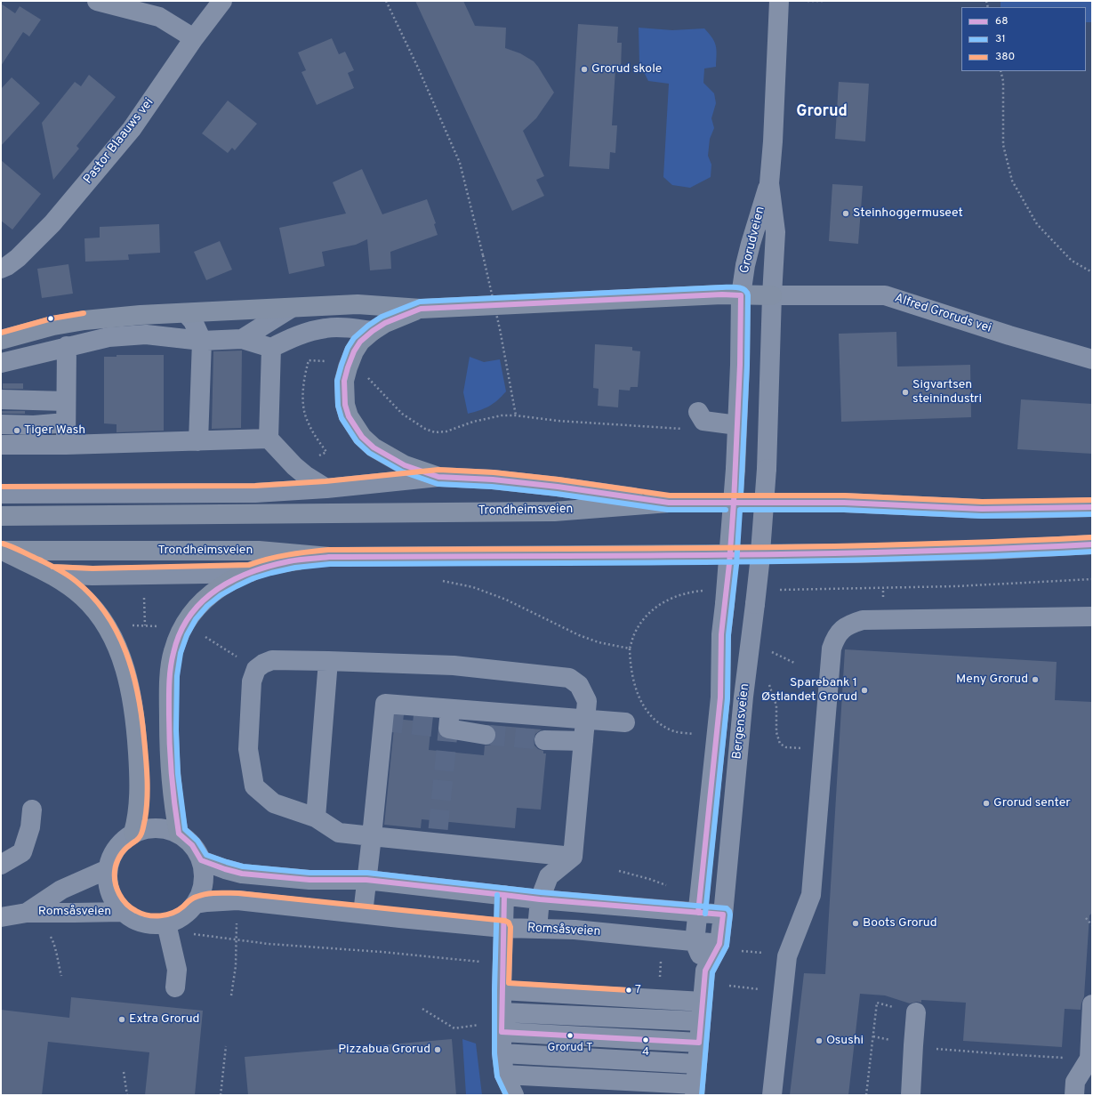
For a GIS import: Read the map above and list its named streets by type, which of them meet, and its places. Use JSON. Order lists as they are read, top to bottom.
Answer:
{
  "streets": {
    "highway": ["Trondheimsveien"],
    "street": [
      "Pastor Blaauws vei",
      "Grorudveien",
      "Alfred Groruds vei",
      "Bergensveien",
      "Romsåsveien"
    ]
  },
  "crossings": [
    ["Grorudveien", "Alfred Groruds vei"],
    ["Grorudveien", "Bergensveien"],
    ["Bergensveien", "Romsåsveien"]
  ],
  "districts": ["Grorud"],
  "places": [
    "Grorud skole",
    "Steinhoggermuseet",
    "Sigvartsen steinindustri",
    "Tiger Wash",
    "Meny Grorud",
    "Sparebank 1 Østlandet Grorud",
    "Grorud senter",
    "Boots Grorud",
    "7",
    "Extra Grorud",
    "Grorud T",
    "4",
    "Osushi",
    "Pizzabua Grorud"
  ],
  "lines": ["transit line 31", "transit line 68", "transit line 380"],
  "legend": ["68", "31", "380"]
}
